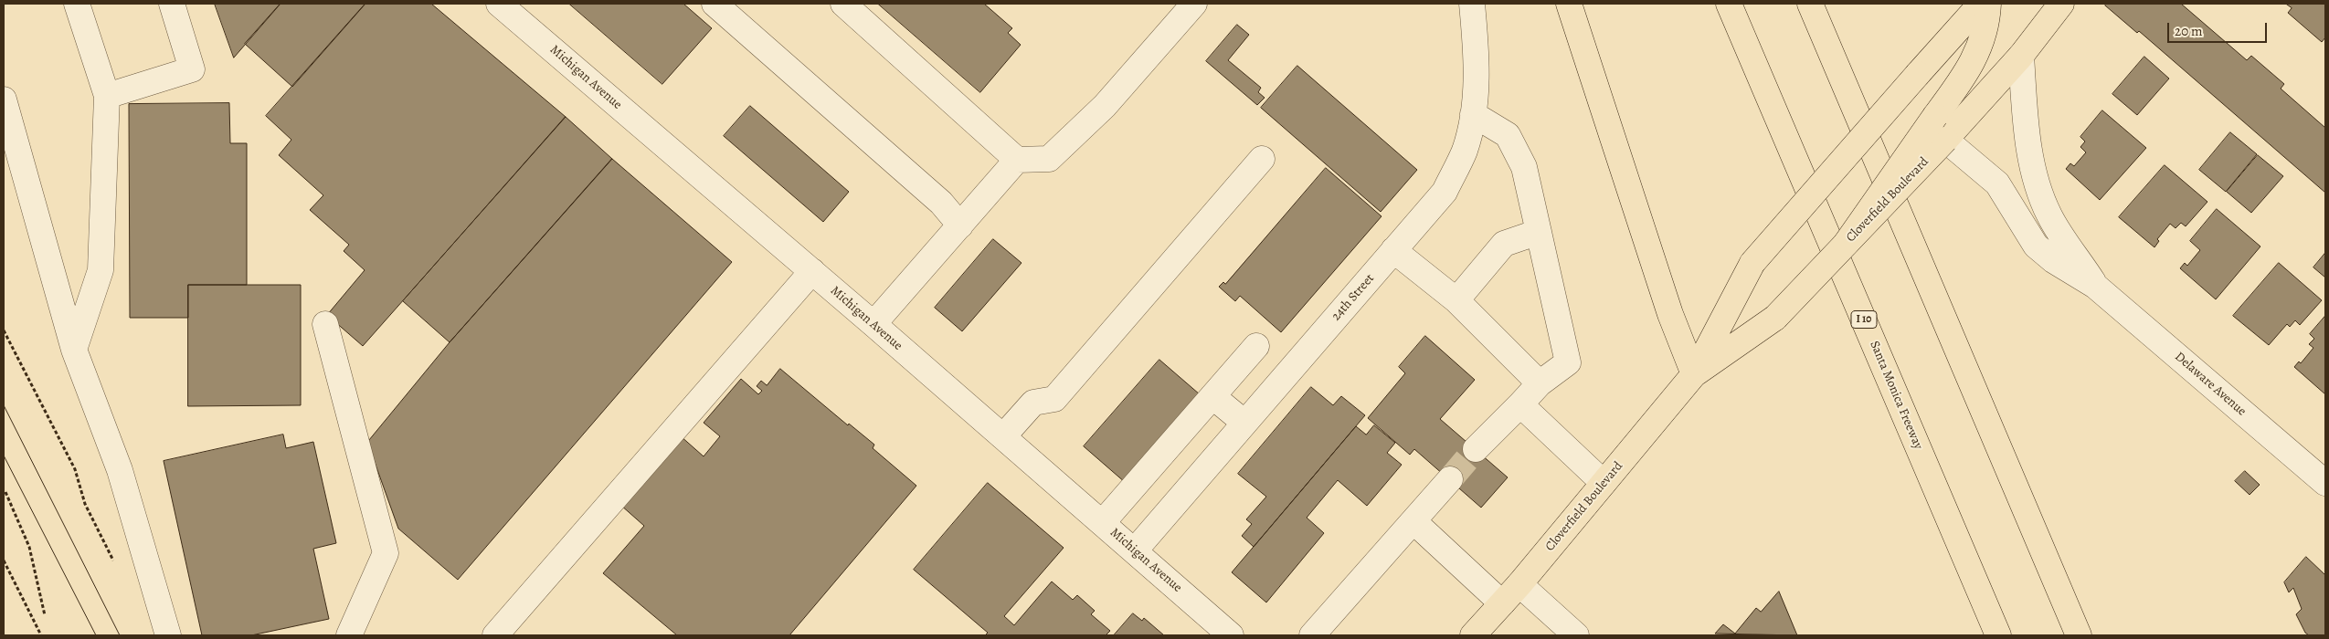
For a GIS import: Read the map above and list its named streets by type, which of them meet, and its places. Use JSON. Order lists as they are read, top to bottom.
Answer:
{
  "streets": {
    "main road": ["Cloverfield Boulevard", "I 10", "Santa Monica Freeway"],
    "street": ["Michigan Avenue", "24th Street", "Delaware Avenue"]
  },
  "crossings": [
    ["Michigan Avenue", "24th Street"],
    ["Cloverfield Boulevard", "Delaware Avenue"]
  ],
  "scale_bar": "20 m"
}
